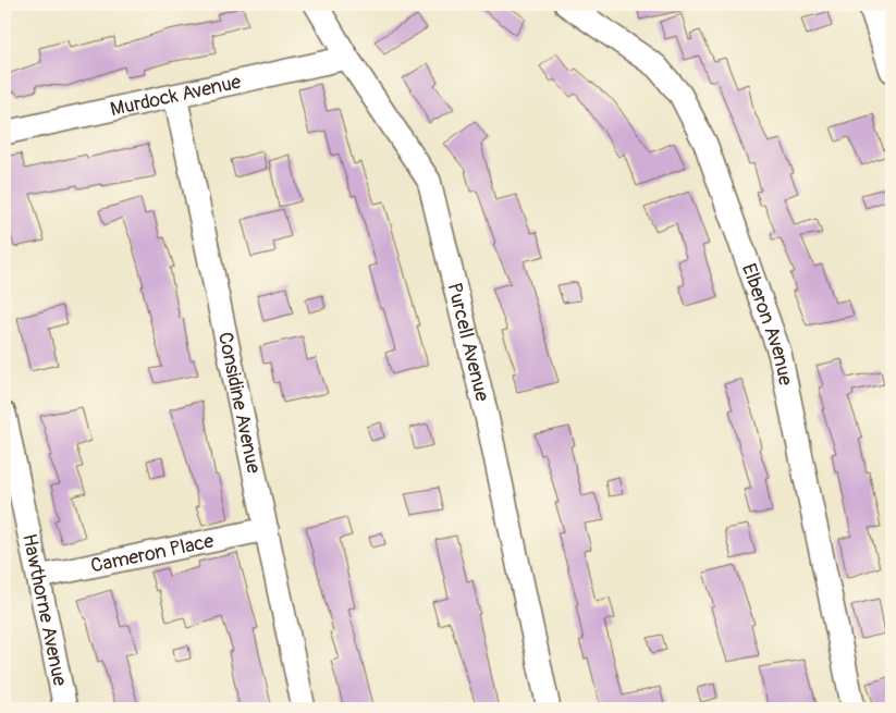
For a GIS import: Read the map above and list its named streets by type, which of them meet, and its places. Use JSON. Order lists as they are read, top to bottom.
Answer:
{
  "streets": {
    "street": [
      "Murdock Avenue",
      "Elberon Avenue",
      "Purcell Avenue",
      "Considine Avenue",
      "Cameron Place",
      "Hawthorne Avenue"
    ]
  },
  "crossings": [
    ["Murdock Avenue", "Purcell Avenue"],
    ["Murdock Avenue", "Considine Avenue"],
    ["Considine Avenue", "Cameron Place"],
    ["Cameron Place", "Hawthorne Avenue"]
  ]
}
